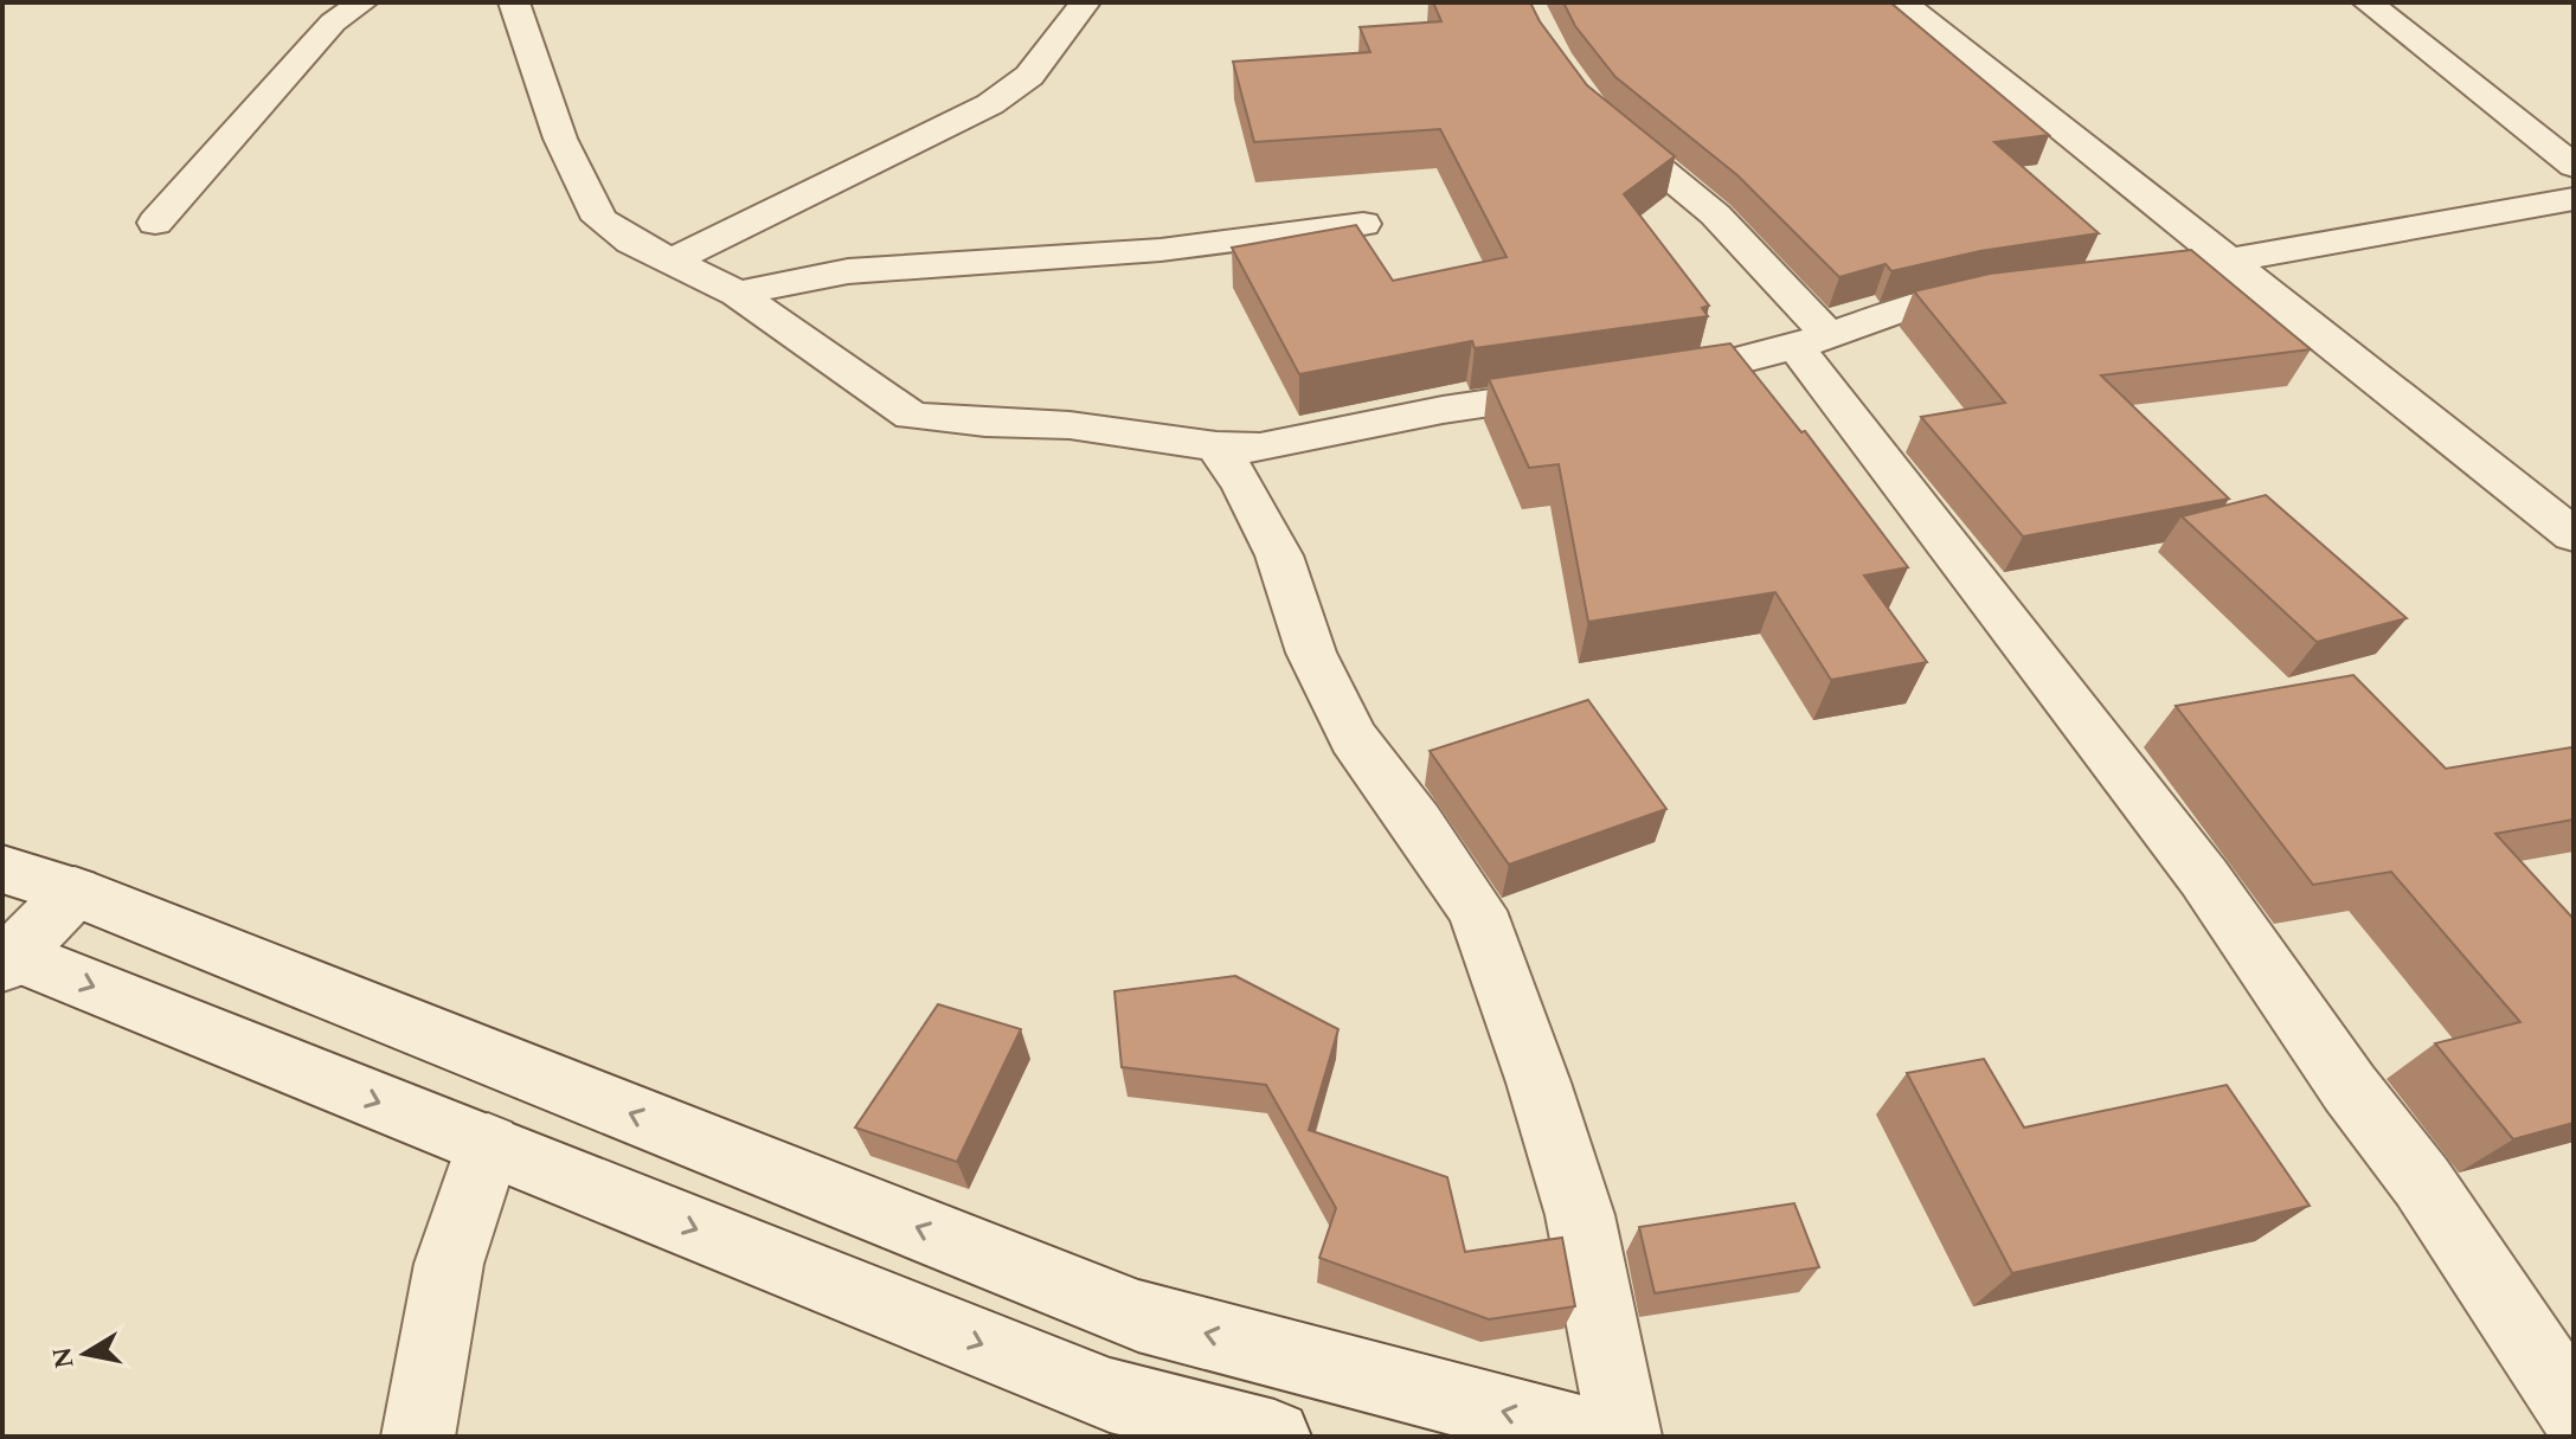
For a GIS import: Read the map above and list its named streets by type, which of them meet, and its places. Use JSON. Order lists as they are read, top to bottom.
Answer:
{
  "north": "left"
}
